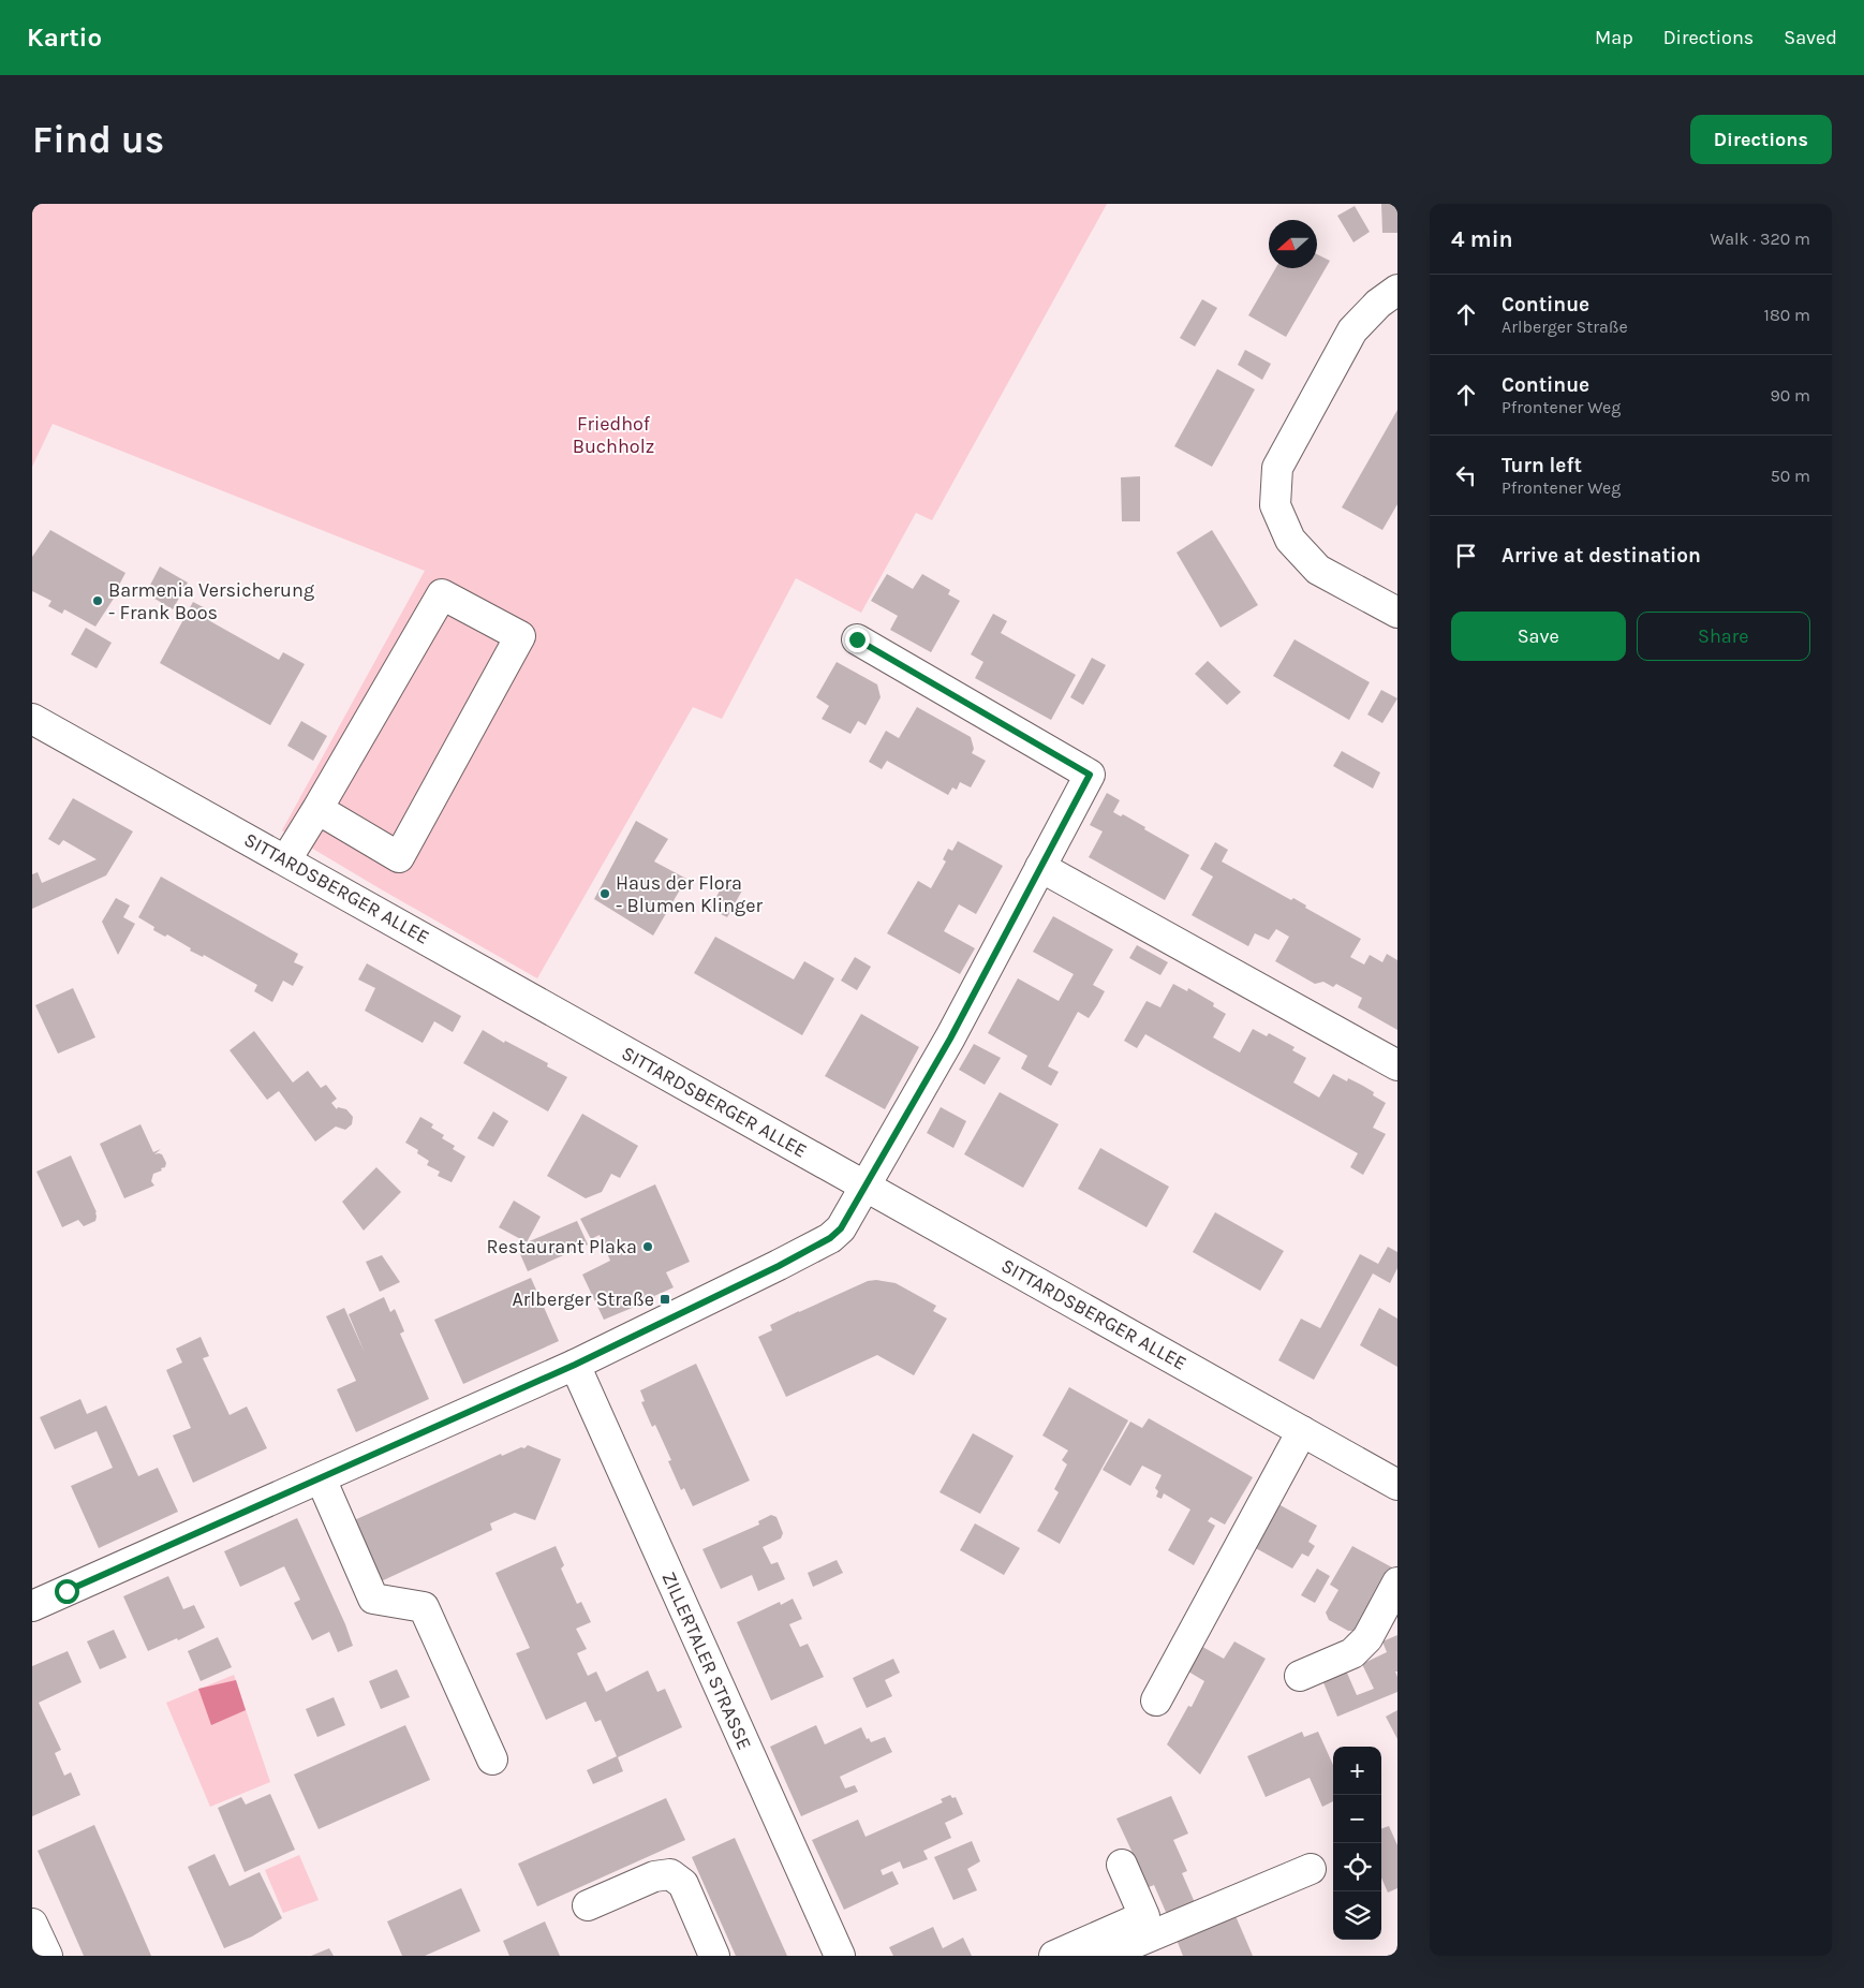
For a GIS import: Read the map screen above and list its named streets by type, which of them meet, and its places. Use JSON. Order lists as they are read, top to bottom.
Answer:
{
  "streets": {
    "street": ["SITTARDSBERGER ALLEE", "ZILLERTALER STRASSE"]
  },
  "parks": ["Friedhof Buchholz"],
  "places": {
    "other": ["Barmenia Versicherung - Frank Boos", "Haus der Flora - Blumen Klinger", "Restaurant Plaka"],
    "transit": ["Arlberger Straße"]
  },
  "north": "left",
  "page": {
    "header": "Kartio",
    "nav": ["Map", "Directions", "Saved"],
    "buttons": [
      "Directions",
      ["Save", "Share"]
    ],
    "title": "Find us",
    "heading": ["4 min", "Walk · 320 m"],
    "list": [
      ["Continue", "Arlberger Straße", "180 m"],
      ["Continue", "Pfrontener Weg", "90 m"],
      ["Turn left", "Pfrontener Weg", "50 m"],
      "Arrive at destination"
    ],
    "map_buttons": ["+", "−"]
  }
}
